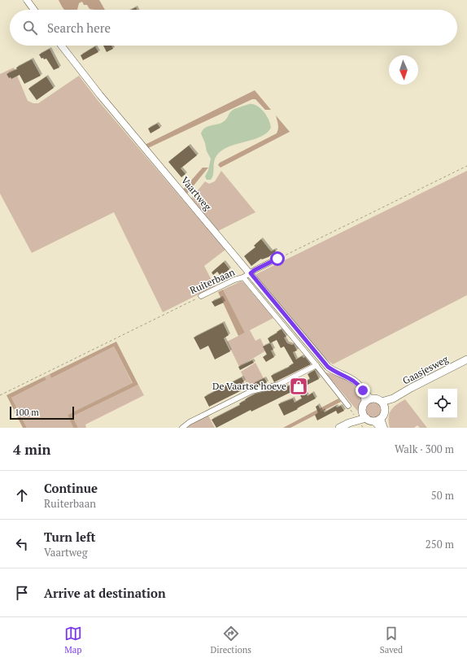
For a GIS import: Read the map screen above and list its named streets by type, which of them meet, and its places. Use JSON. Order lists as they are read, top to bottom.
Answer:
{
  "streets": {
    "main road": ["Gaasjesweg"],
    "street": ["Vaartweg", "Ruiterbaan"]
  },
  "crossings": [
    ["Vaartweg", "Ruiterbaan"],
    ["Vaartweg", "Gaasjesweg"]
  ],
  "places": {
    "shop": ["De Vaartse hoeve"]
  },
  "scale_bar": "100 m",
  "north": "bottom",
  "page": {
    "search": "Search here",
    "scale": "100 m",
    "heading": ["4 min", "Walk · 300 m"],
    "list": [
      ["Continue", "Ruiterbaan", "50 m"],
      ["Turn left", "Vaartweg", "250 m"],
      "Arrive at destination"
    ],
    "nav": ["Map", "Directions", "Saved"]
  }
}
